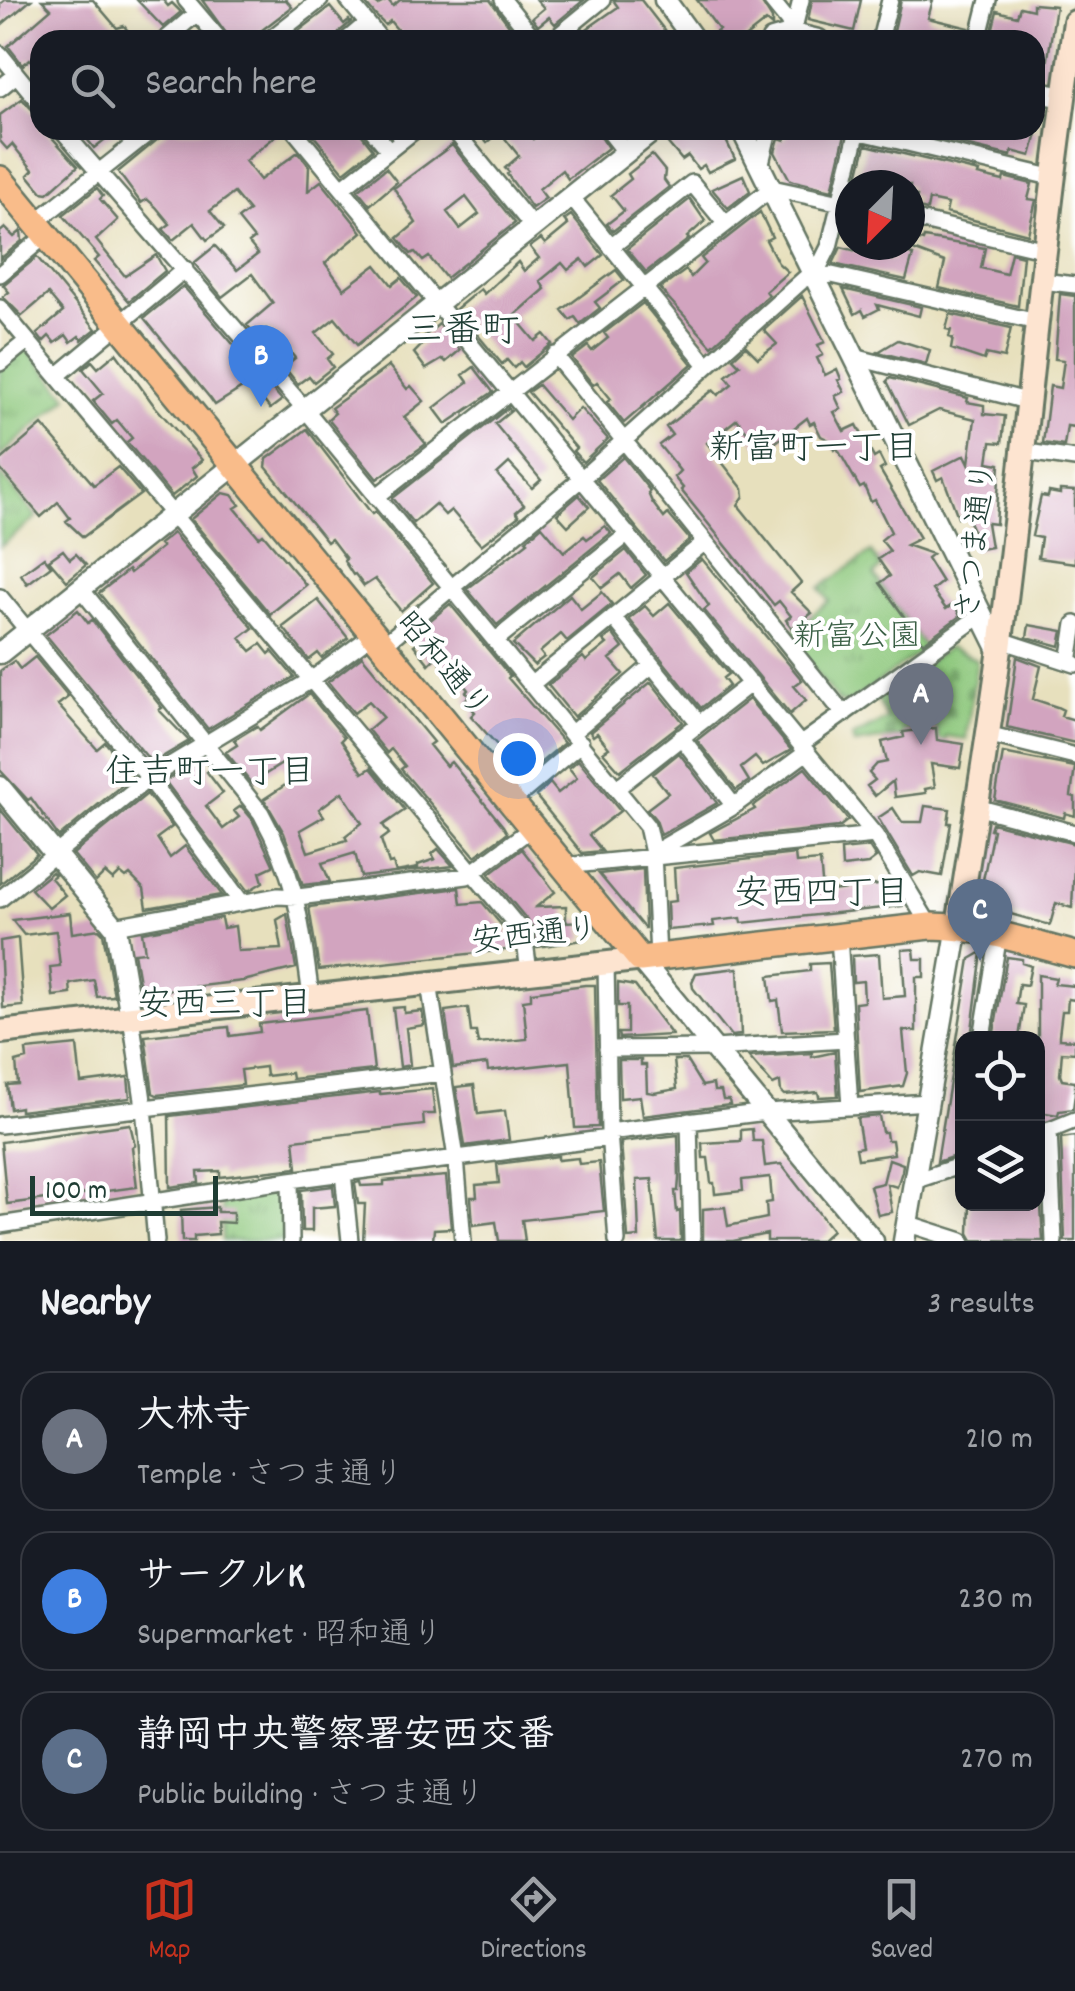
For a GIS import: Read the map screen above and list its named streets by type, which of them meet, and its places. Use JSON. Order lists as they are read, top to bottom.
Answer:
{
  "streets": {
    "highway": ["昭和通り"],
    "main road": ["さつま通り", "安西通り"]
  },
  "crossings": [
    ["さつま通り", "安西通り"],
    ["昭和通り", "安西通り"]
  ],
  "districts": [
    "三番町",
    "新富町一丁目",
    "住吉町一丁目",
    "安西四丁目",
    "安西三丁目"
  ],
  "parks": ["新富公園"],
  "scale_bar": "100 m",
  "north": "bottom left",
  "page": {
    "search": "Search here",
    "pins": ["B", "A", "C"],
    "scale": "100 m",
    "heading": ["Nearby", "3 results"],
    "list": [
      {
        "mark": "A",
        "name": "大林寺",
        "note": "Temple · さつま通り",
        "value": "210 m"
      },
      {
        "mark": "B",
        "name": "サークルK",
        "note": "Supermarket · 昭和通り",
        "value": "230 m"
      },
      {
        "mark": "C",
        "name": "静岡中央警察署安西交番",
        "note": "Public building · さつま通り",
        "value": "270 m"
      }
    ],
    "nav": ["Map", "Directions", "Saved"]
  }
}
